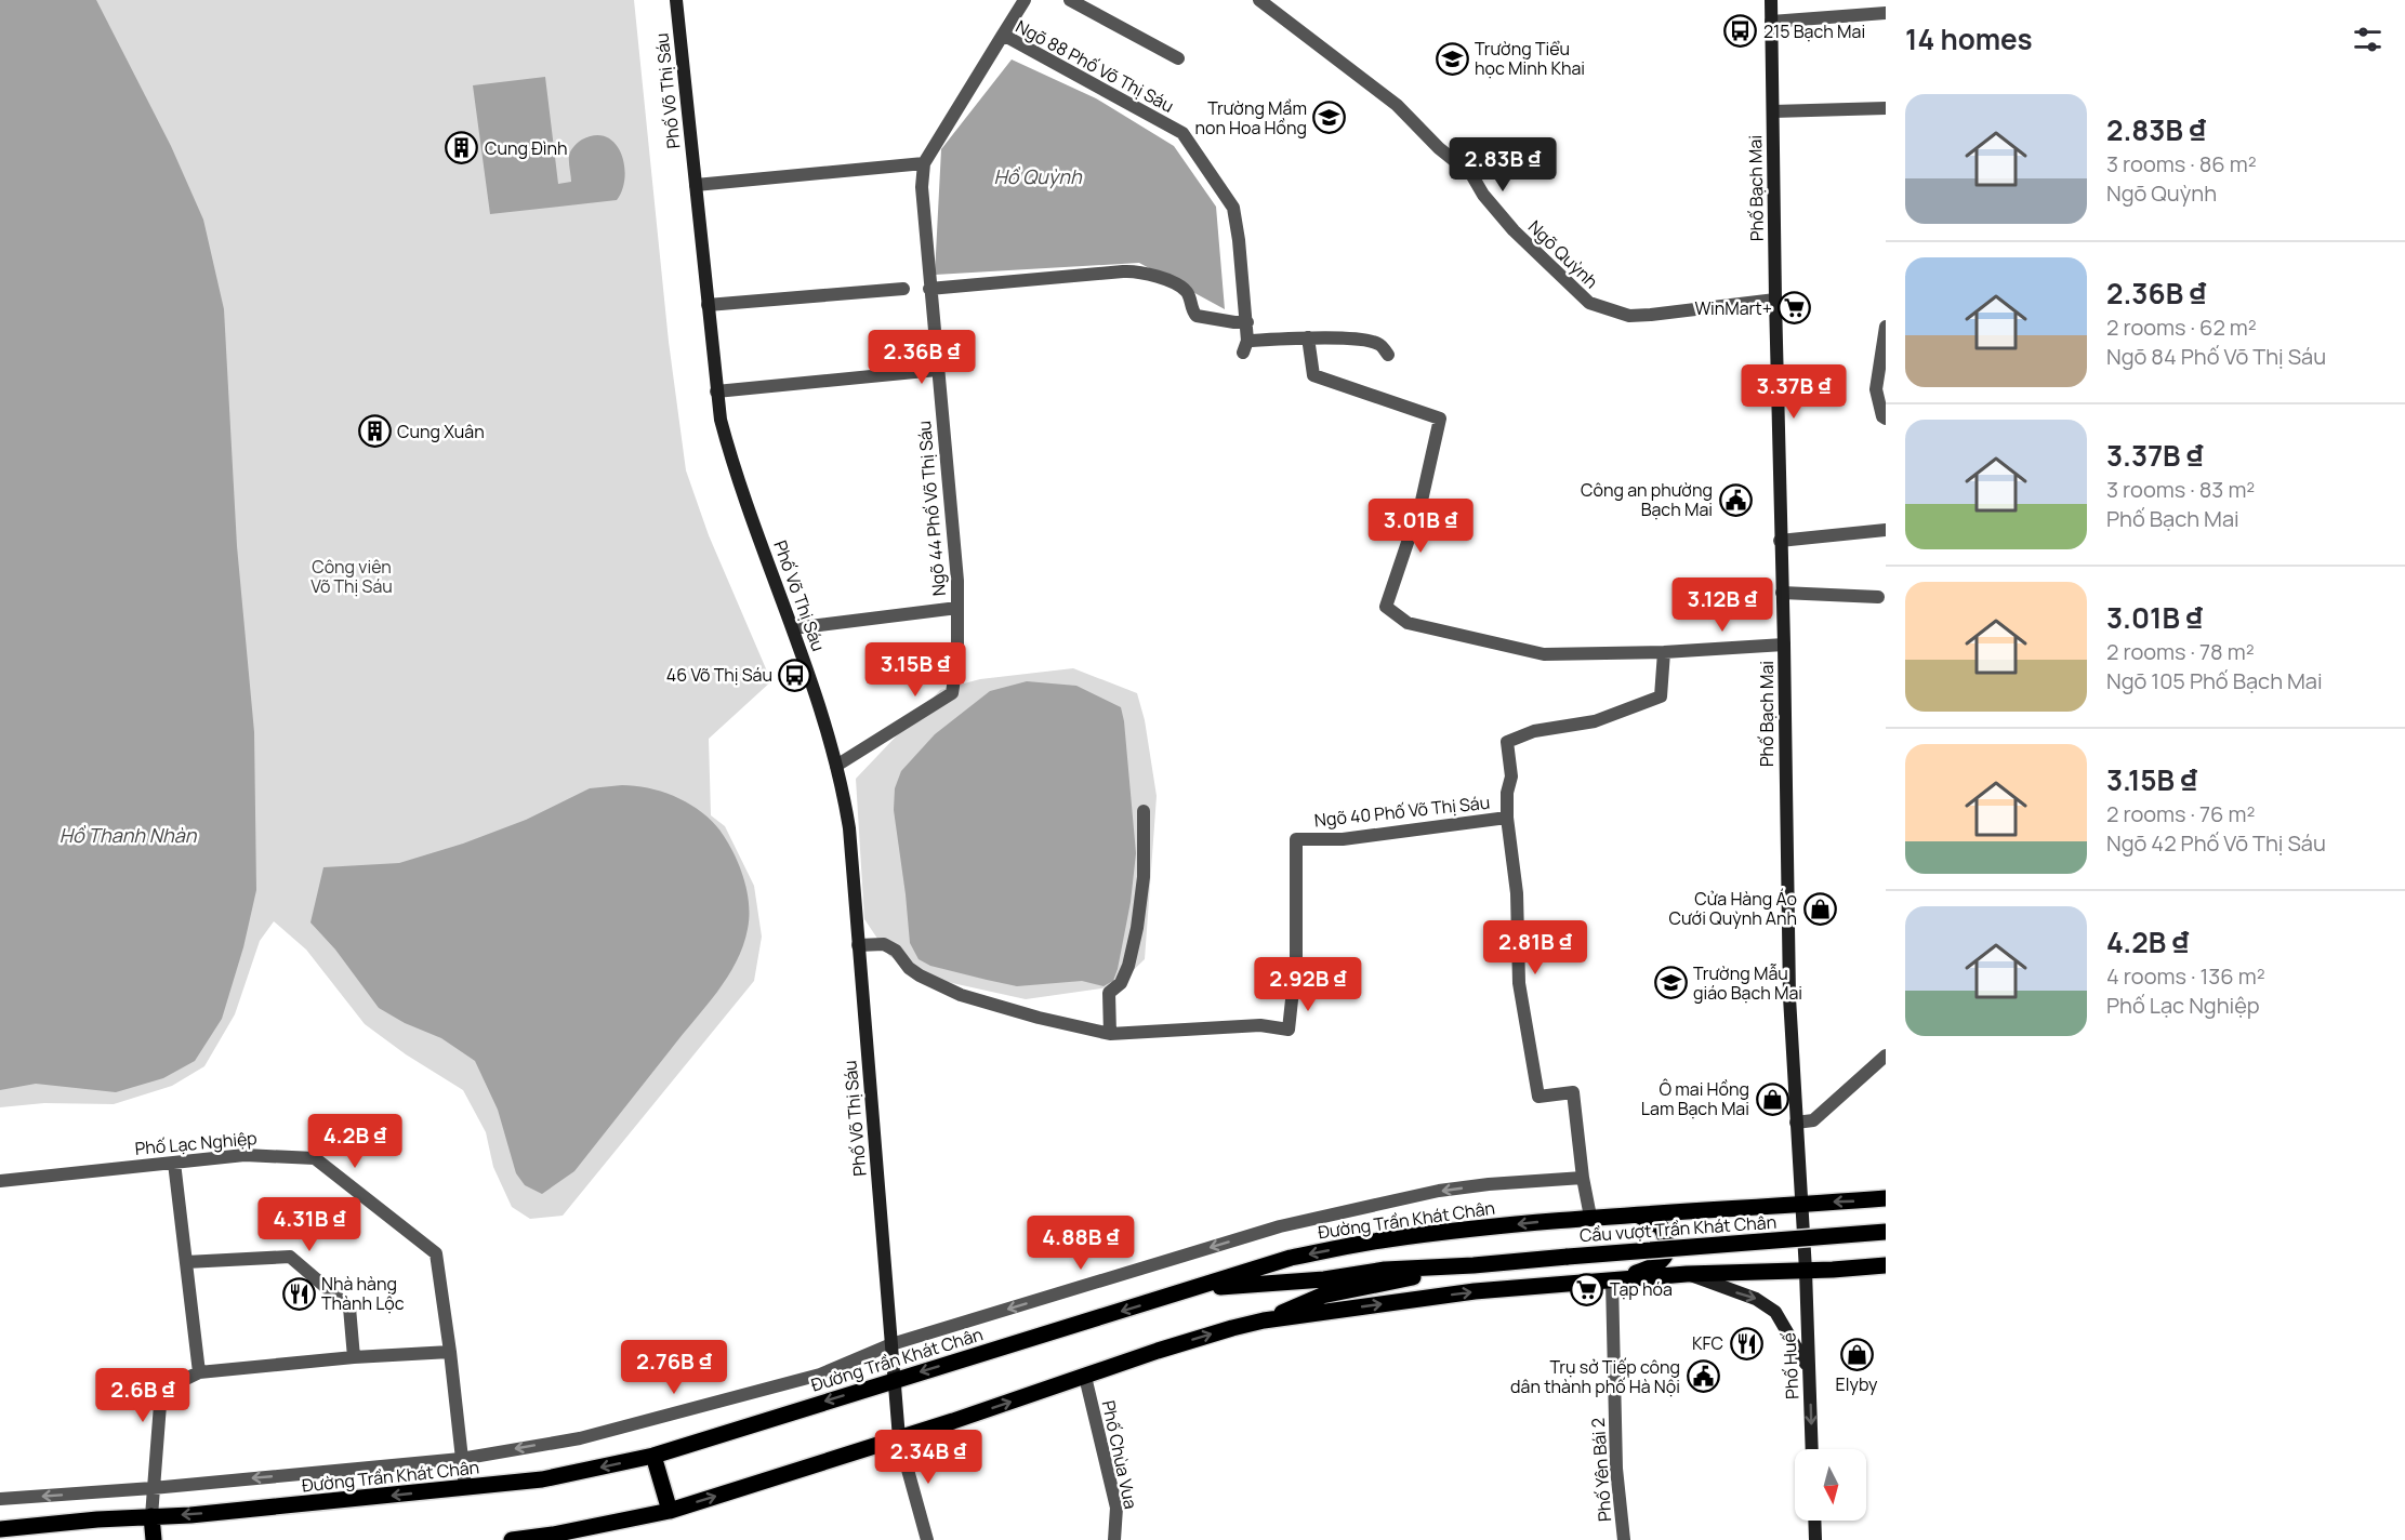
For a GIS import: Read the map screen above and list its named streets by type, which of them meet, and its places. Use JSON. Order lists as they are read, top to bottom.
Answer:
{
  "streets": {
    "main road": [
      "Phố Võ Thị Sáu",
      "Phố Bạch Mai",
      "Đường Trần Khát Chân",
      "Cầu vượt Trần Khát Chân",
      "Phố Huế"
    ],
    "street": [
      "Ngõ 88 Phố Võ Thị Sáu",
      "Ngõ Quỳnh",
      "Ngõ 44 Phố Võ Thị Sáu",
      "Ngõ 40 Phố Võ Thị Sáu",
      "Phố Lạc Nghiệp",
      "Phố Chùa Vua",
      "Phố Yên Bái 2"
    ]
  },
  "crossings": [
    ["Ngõ 88 Phố Võ Thị Sáu", "Ngõ 44 Phố Võ Thị Sáu"],
    ["Phố Võ Thị Sáu", "Ngõ 44 Phố Võ Thị Sáu"],
    ["Phố Võ Thị Sáu", "Ngõ 40 Phố Võ Thị Sáu"],
    ["Phố Võ Thị Sáu", "Đường Trần Khát Chân"],
    ["Phố Bạch Mai", "Ngõ Quỳnh"],
    ["Phố Bạch Mai", "Đường Trần Khát Chân"],
    ["Phố Bạch Mai", "Phố Huế"],
    ["Phố Lạc Nghiệp", "Đường Trần Khát Chân"],
    ["Đường Trần Khát Chân", "Cầu vượt Trần Khát Chân"]
  ],
  "one_way": ["Đường Trần Khát Chân", "Phố Huế"],
  "water": ["Hồ Quỳnh", "Hồ Thanh Nhàn"],
  "parks": ["Công viên Võ Thị Sáu"],
  "places": {
    "bus stop": ["215 Bạch Mai", "46 Võ Thị Sáu"],
    "school or university": ["Trường Tiểu học Minh Khai", "Trường Mầm non Hoa Hồng", "Trường Mẫu giáo Bạch Mai"],
    "building": ["Cung Đình", "Cung Xuân"],
    "supermarket": ["WinMart+", "Tạp hóa"],
    "public building": ["Công an phường Bạch Mai", "Trụ sở Tiếp công dân thành phố Hà Nội"],
    "shop": ["Cửa Hàng Áo Cưới Quỳnh Anh", "Ô mai Hồng Lam Bạch Mai", "Elyby"],
    "restaurant": ["Nhà hàng Thành Lộc", "KFC"]
  },
  "north": "bottom",
  "page": {
    "heading": "14 homes",
    "list": [
      {
        "name": "2.83B ₫",
        "note": "3 rooms · 86 m² · Ngõ Quỳnh"
      },
      {
        "name": "2.36B ₫",
        "note": "2 rooms · 62 m² · Ngõ 84 Phố Võ Thị Sáu"
      },
      {
        "name": "3.37B ₫",
        "note": "3 rooms · 83 m² · Phố Bạch Mai"
      },
      {
        "name": "3.01B ₫",
        "note": "2 rooms · 78 m² · Ngõ 105 Phố Bạch Mai"
      },
      {
        "name": "3.15B ₫",
        "note": "2 rooms · 76 m² · Ngõ 42 Phố Võ Thị Sáu"
      },
      {
        "name": "4.2B ₫",
        "note": "4 rooms · 136 m² · Phố Lạc Nghiệp"
      }
    ],
    "price": [
      "2.83B ₫",
      "2.36B ₫",
      "3.37B ₫",
      "3.01B ₫",
      "3.12B ₫",
      "3.15B ₫",
      "2.81B ₫",
      "2.92B ₫",
      "4.2B ₫",
      "4.31B ₫",
      "4.88B ₫",
      "2.76B ₫",
      "2.6B ₫",
      "2.34B ₫"
    ]
  }
}
